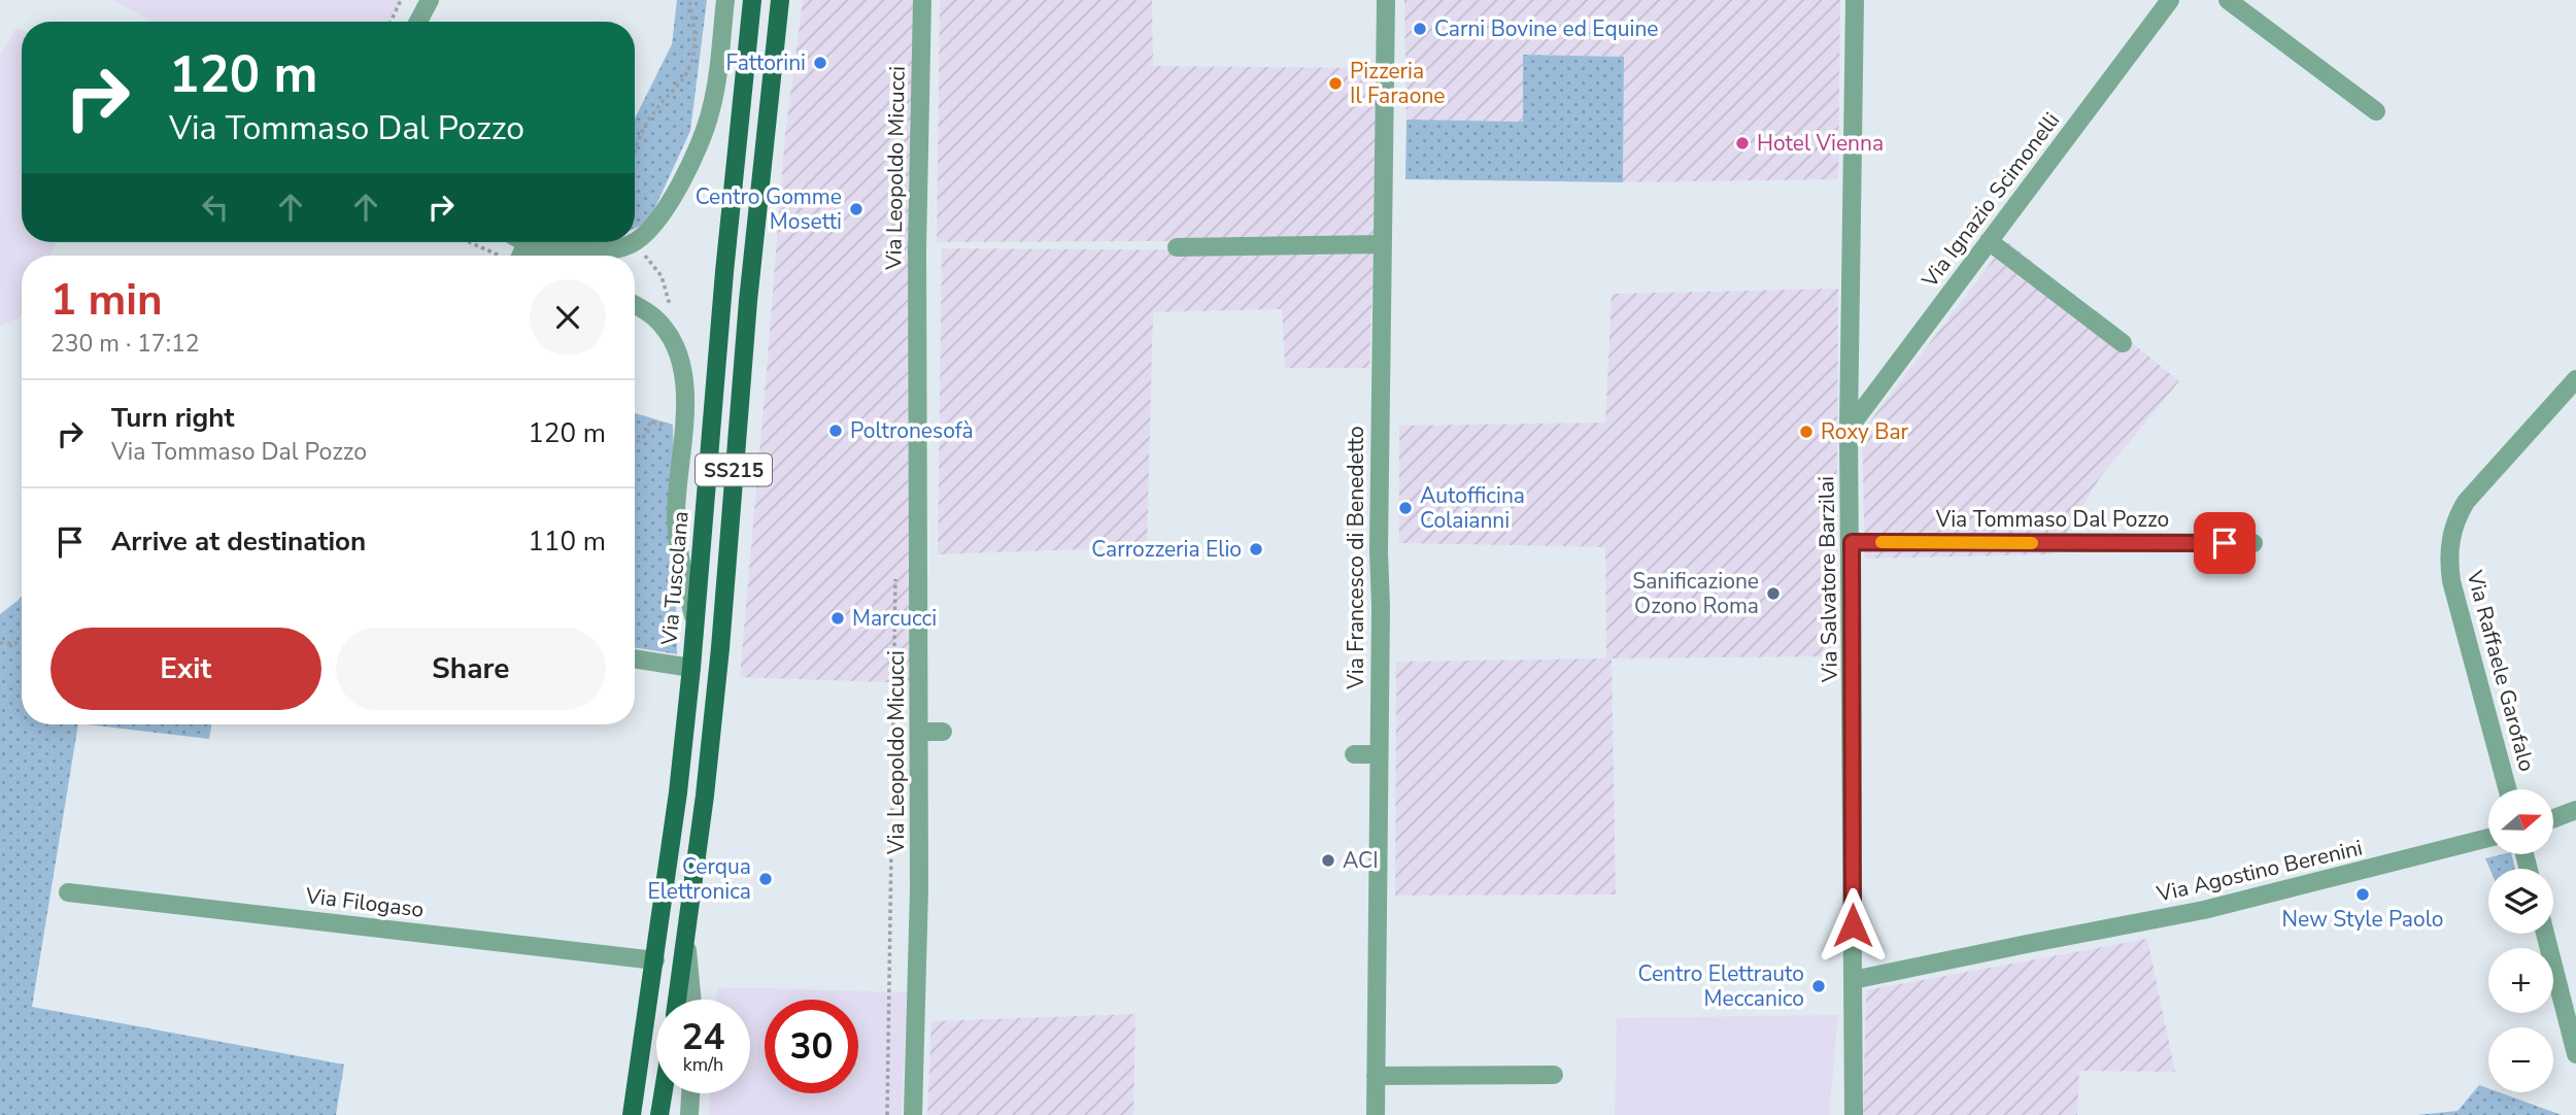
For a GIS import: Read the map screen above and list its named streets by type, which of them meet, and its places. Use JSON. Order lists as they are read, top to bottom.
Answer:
{
  "streets": {
    "main road": ["SS215", "Via Tuscolana"],
    "street": [
      "Via Leopoldo Micucci",
      "Via Ignazio Scimonelli",
      "Via Tommaso Dal Pozzo",
      "Via Francesco di Benedetto",
      "Via Salvatore Barzilai",
      "Via Raffaele Garofalo",
      "Via Agostino Berenini",
      "Via Filogaso"
    ]
  },
  "crossings": [
    ["Via Ignazio Scimonelli", "Via Salvatore Barzilai"],
    ["Via Tommaso Dal Pozzo", "Via Salvatore Barzilai"],
    ["Via Tuscolana", "Via Filogaso"],
    ["Via Salvatore Barzilai", "Via Agostino Berenini"]
  ],
  "places": [
    "Carni Bovine ed Equine",
    "Fattorini",
    "Pizzeria Il Faraone",
    "Hotel Vienna",
    "Centro Gomme Mosetti",
    "Poltronesofà",
    "Roxy Bar",
    "Autofficina Colaianni",
    "Carrozzeria Elio",
    "Sanificazione Ozono Roma",
    "Marcucci",
    "ACI",
    "Cerqua Elettronica",
    "New Style Paolo",
    "Centro Elettrauto Meccanico"
  ],
  "north": "right",
  "page": {
    "turn": ["120 m", "Via Tommaso Dal Pozzo"],
    "heading": ["1 min", "230 m · 17:12"],
    "list": [
      {
        "name": "Turn right",
        "note": "Via Tommaso Dal Pozzo",
        "value": "120 m"
      },
      {
        "name": "Arrive at destination",
        "value": "110 m"
      }
    ],
    "buttons": ["Exit", "Share"],
    "map_buttons": ["+", "−"],
    "speed": "24 km/h",
    "limit": "30"
  }
}
